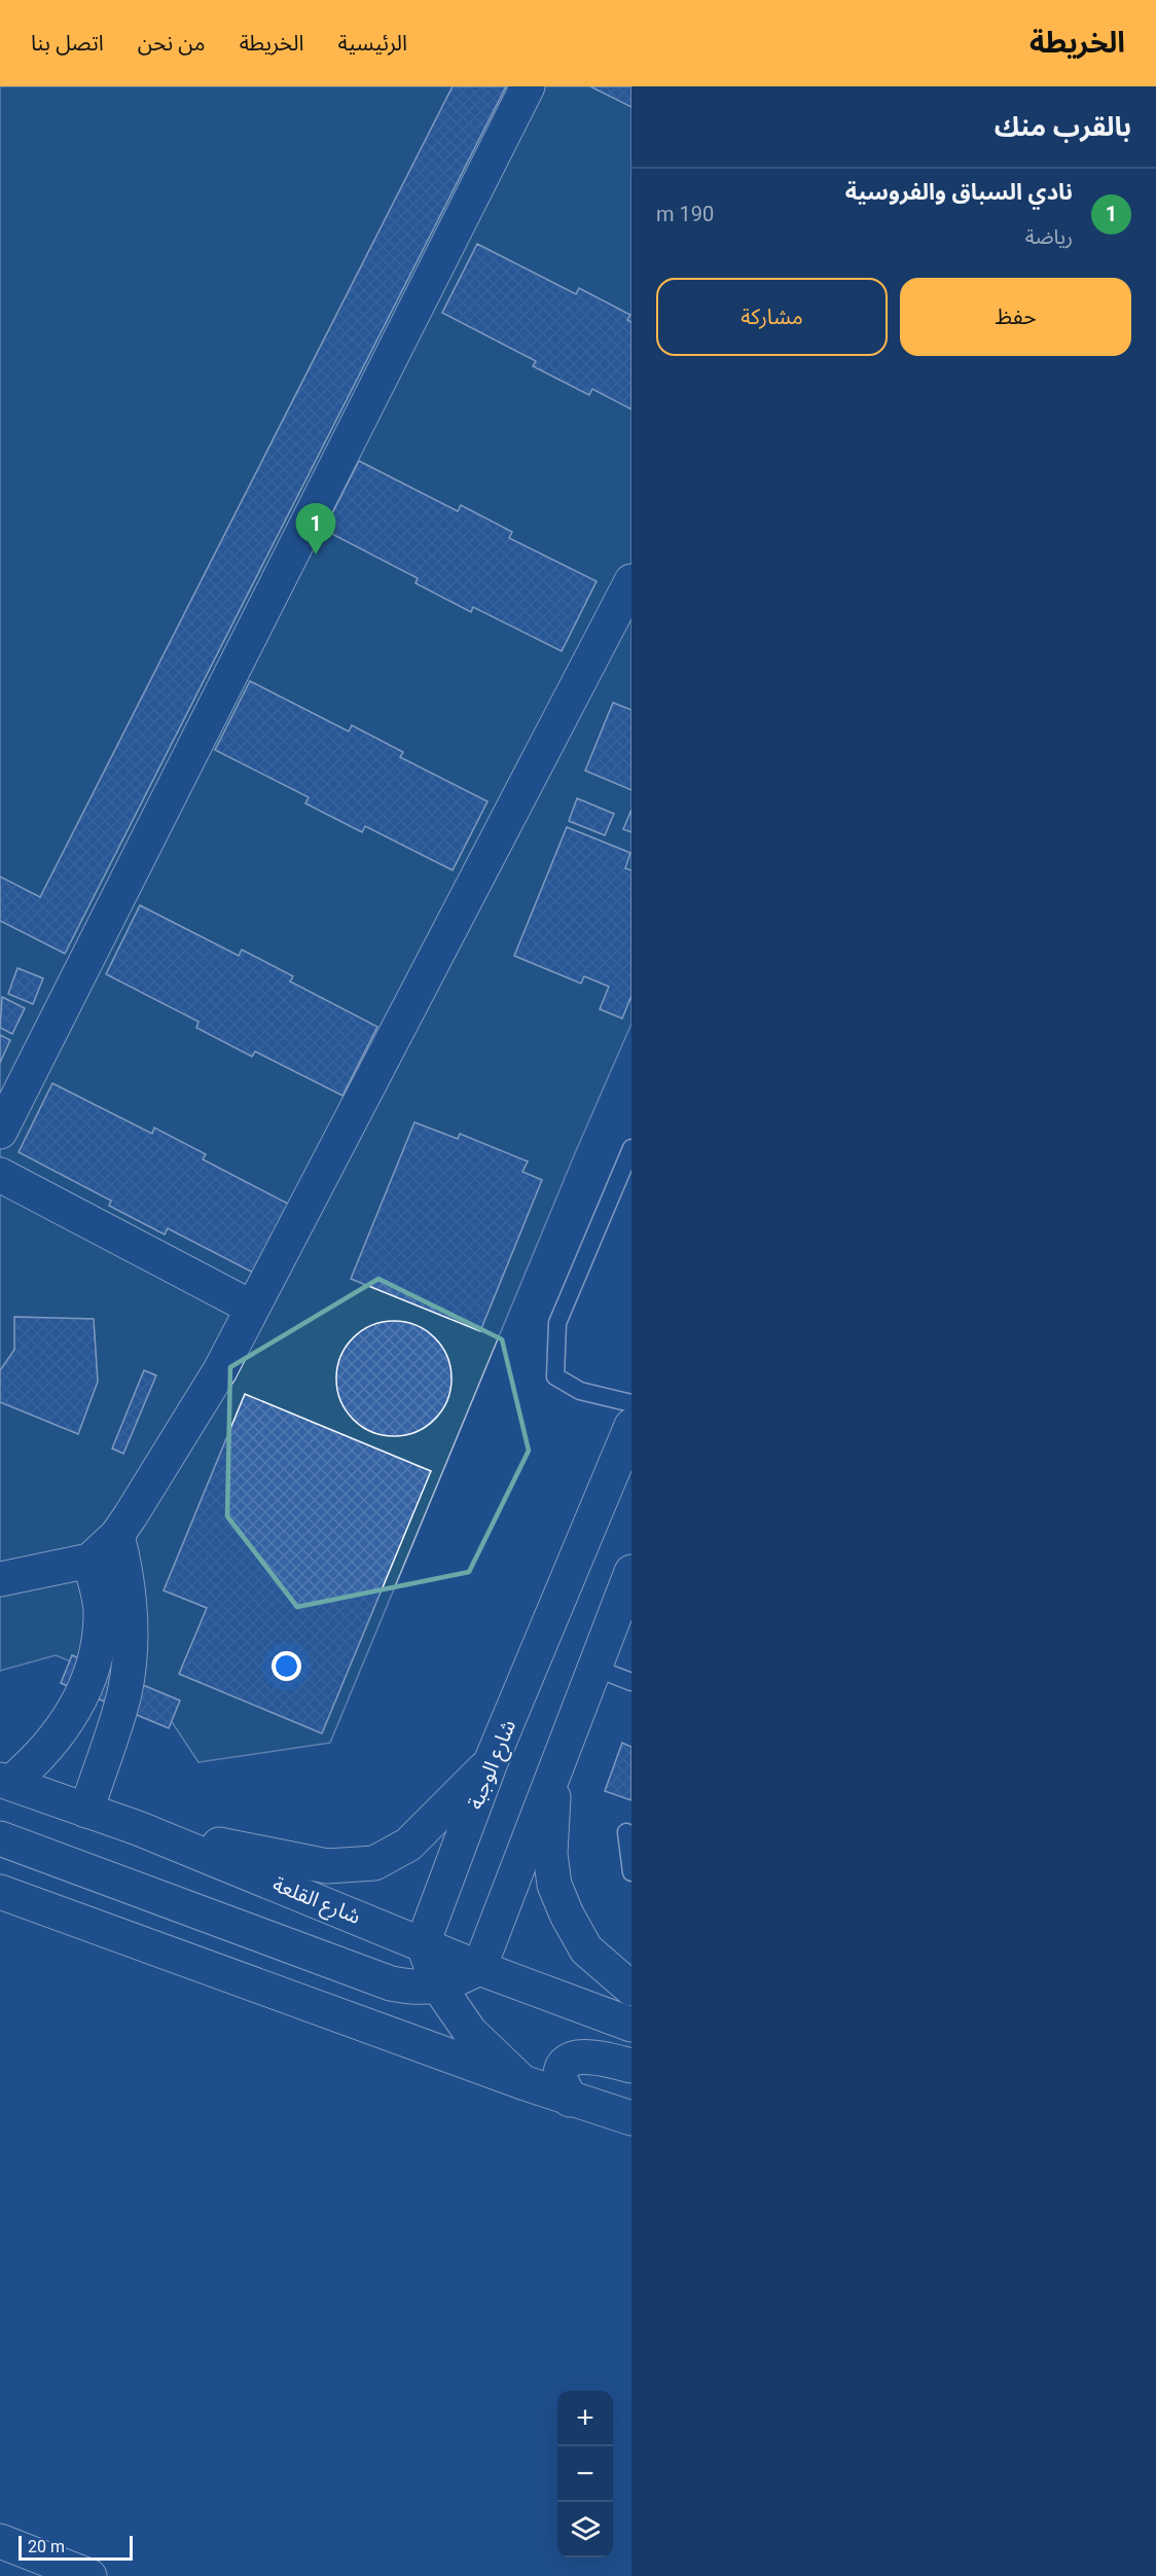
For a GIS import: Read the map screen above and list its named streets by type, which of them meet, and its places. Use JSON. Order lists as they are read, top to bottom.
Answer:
{
  "streets": {
    "street": ["شارع الوجبة", "شارع القلعة"]
  },
  "crossings": [
    ["شارع الوجبة", "شارع القلعة"]
  ],
  "scale_bar": "20 m",
  "page": {
    "header": "الخريطة",
    "nav": [
      "الرئيسية",
      "الخريطة",
      "من نحن",
      "اتصل بنا"
    ],
    "heading": "بالقرب منك",
    "list": [
      {
        "mark": "1",
        "name": "نادي السباق والفروسية",
        "note": "رياضة",
        "value": "190 m"
      }
    ],
    "buttons": ["حفظ", "مشاركة"],
    "pins": "1",
    "map_buttons": ["+", "−"],
    "scale": "20 m"
  }
}
